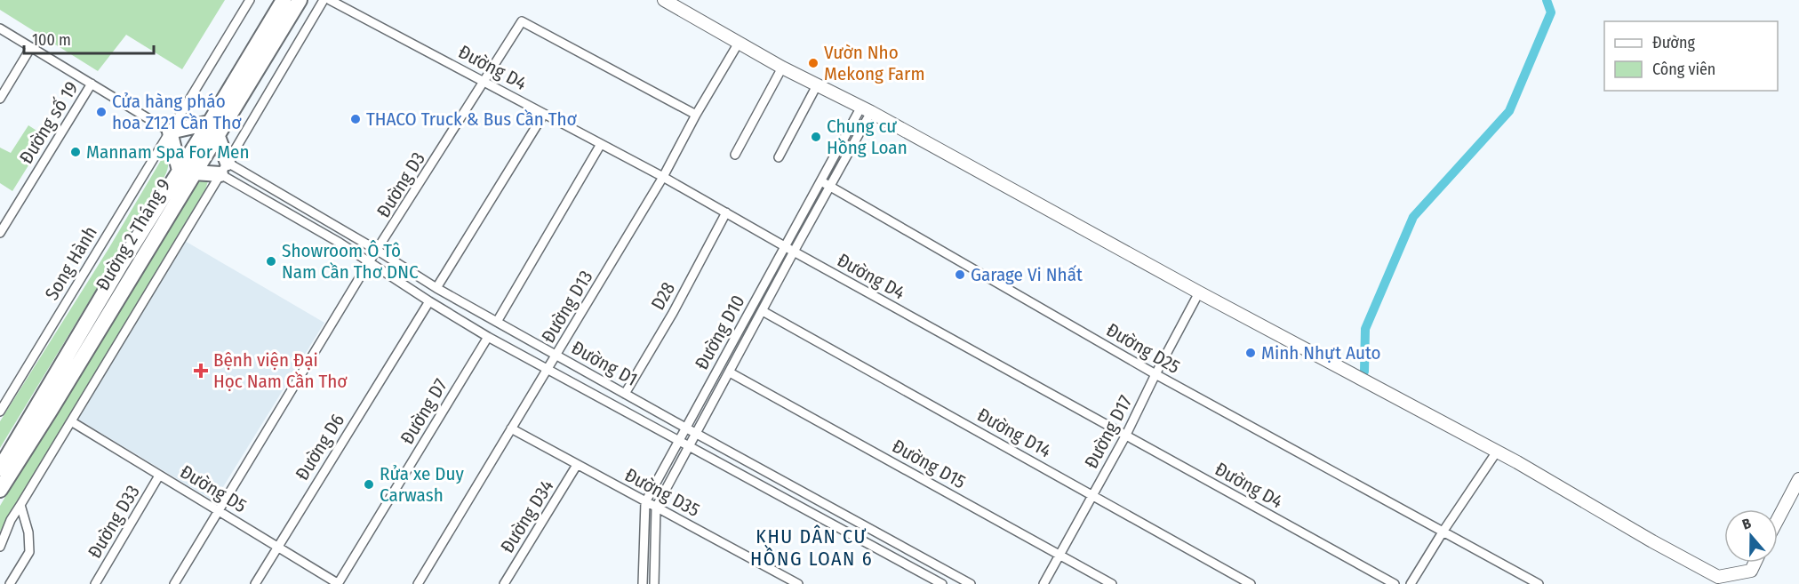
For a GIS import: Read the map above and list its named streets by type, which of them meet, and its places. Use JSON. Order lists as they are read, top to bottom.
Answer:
{
  "streets": {
    "highway": ["Đường 2 Tháng 9"],
    "street": [
      "Đường D4",
      "Đường số 19",
      "Đường D3",
      "Song Hành",
      "D28",
      "Đường D13",
      "Đường D10",
      "Đường D25",
      "Đường D1",
      "Đường D7",
      "Đường D17",
      "Đường D14",
      "Đường D6",
      "Đường D15",
      "Đường D5",
      "Đường D35",
      "Đường D34",
      "Đường D33"
    ]
  },
  "crossings": [
    ["Đường D4", "Đường D3"],
    ["Đường D4", "D28"],
    ["Đường D4", "Đường D13"],
    ["Đường D4", "Đường D10"],
    ["Đường D4", "Đường D17"],
    ["Đường D3", "Đường D13"],
    ["Đường D3", "Đường D1"],
    ["Đường D3", "Đường D5"],
    ["D28", "Đường D1"],
    ["Đường D13", "Đường D1"],
    ["Đường D13", "Đường D35"],
    ["Đường D10", "Đường D25"],
    ["Đường D10", "Đường D1"],
    ["Đường D10", "Đường D14"],
    ["Đường D10", "Đường D15"],
    ["Đường D10", "Đường D35"],
    ["Đường D25", "Đường D17"],
    ["Đường D1", "Đường D7"],
    ["Đường D1", "Đường D6"],
    ["Đường D7", "Đường D5"],
    ["Đường D17", "Đường D14"],
    ["Đường D17", "Đường D15"],
    ["Đường D6", "Đường D5"],
    ["Đường D5", "Đường D33"],
    ["Đường D35", "Đường D34"]
  ],
  "districts": ["KHU DÂN CƯ HỒNG LOAN 6"],
  "places": {
    "other": [
      "Vườn Nho Mekong Farm",
      "Cửa hàng pháo hoa Z121 Cần Thơ",
      "THACO Truck & Bus Cần Thơ",
      "Chung cư Hồng Loan",
      "Mannam Spa For Men",
      "Showroom Ô Tô Nam Cần Thơ DNC",
      "Garage Vi Nhất",
      "Minh Nhựt Auto",
      "Rửa xe Duy Carwash"
    ],
    "health": ["Bệnh viện Đại Học Nam Cần Thơ"]
  },
  "legend": ["Đường", "Công viên"],
  "scale_bar": "100 m",
  "north": "top"
}
